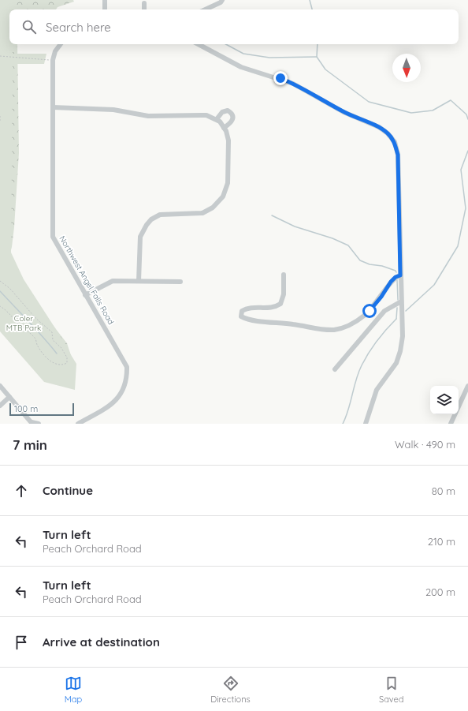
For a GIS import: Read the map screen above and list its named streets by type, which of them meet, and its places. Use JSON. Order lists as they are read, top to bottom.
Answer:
{
  "streets": {
    "street": ["Northwest Angel Falls Road"]
  },
  "parks": ["Coler MTB Park"],
  "scale_bar": "100 m",
  "north": "bottom",
  "page": {
    "search": "Search here",
    "scale": "100 m",
    "heading": ["7 min", "Walk · 490 m"],
    "list": [
      ["Continue", "80 m"],
      ["Turn left", "Peach Orchard Road", "210 m"],
      ["Turn left", "Peach Orchard Road", "200 m"],
      "Arrive at destination"
    ],
    "nav": ["Map", "Directions", "Saved"]
  }
}
